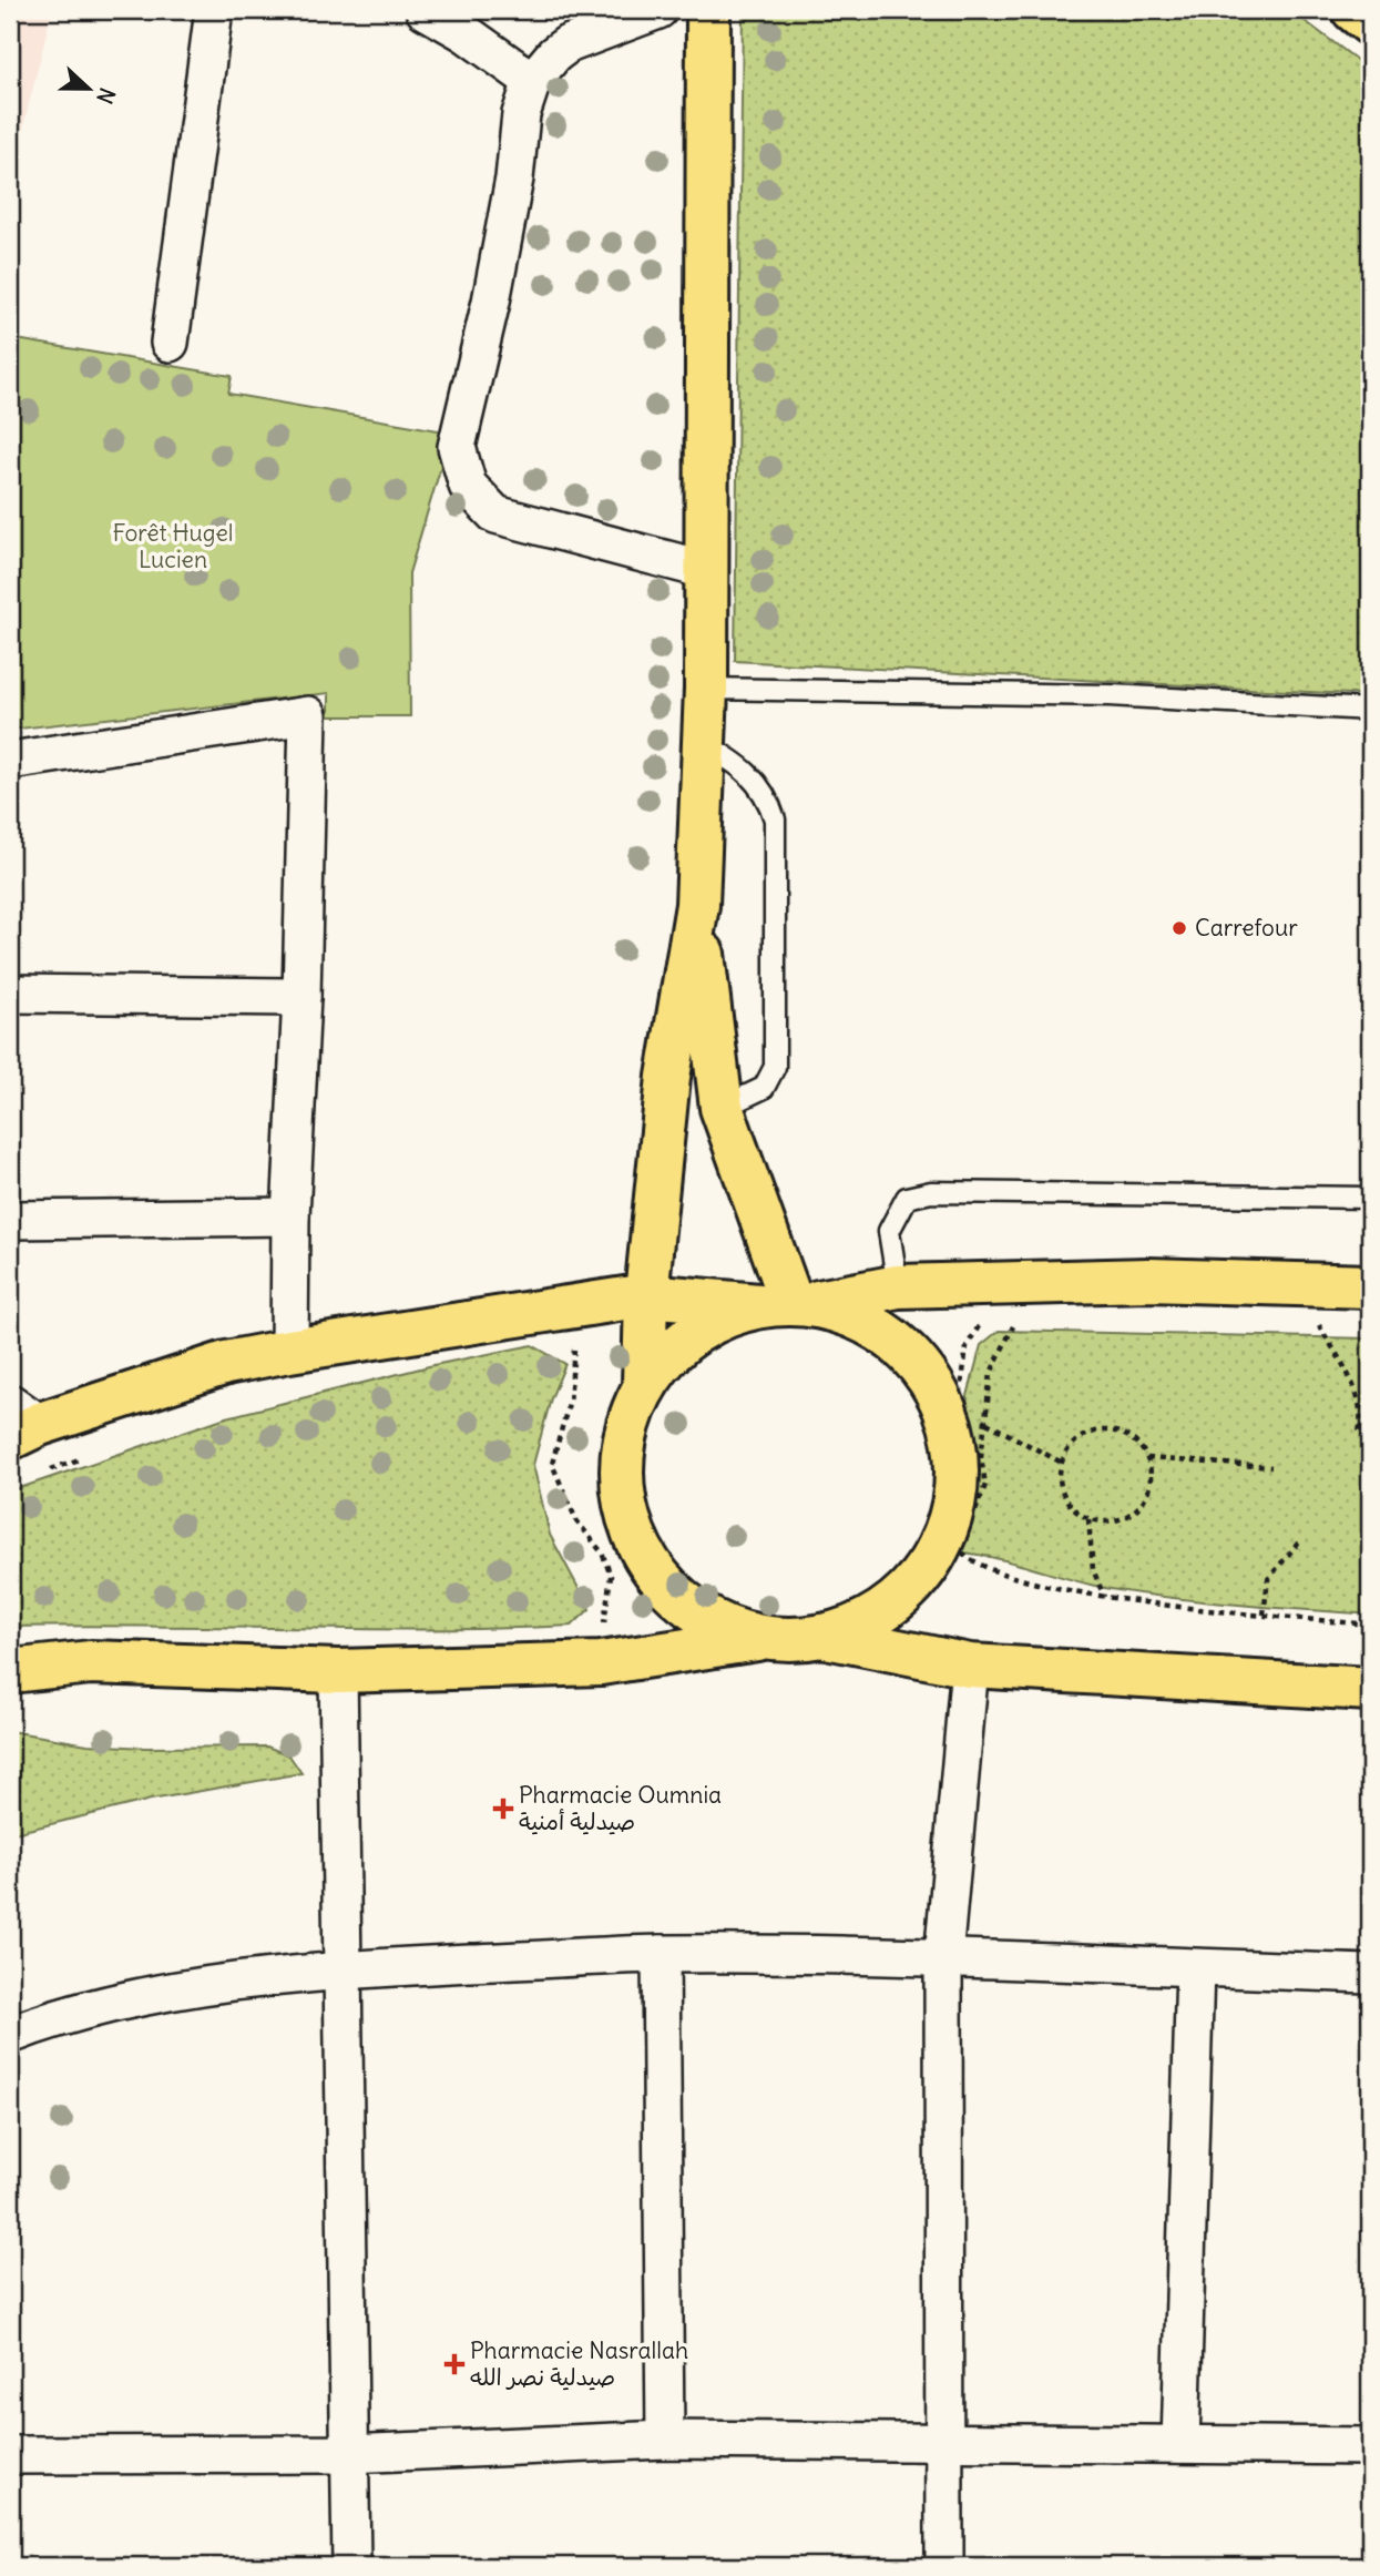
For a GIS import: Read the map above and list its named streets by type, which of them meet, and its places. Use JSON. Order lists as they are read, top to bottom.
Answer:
{
  "parks": ["Forêt Hugel Lucien"],
  "places": {
    "other": ["Carrefour"],
    "health": ["Pharmacie Oumnia صيدلية أمنية", "Pharmacie Nasrallah صيدلية نصر الله"]
  },
  "north": "right"
}
